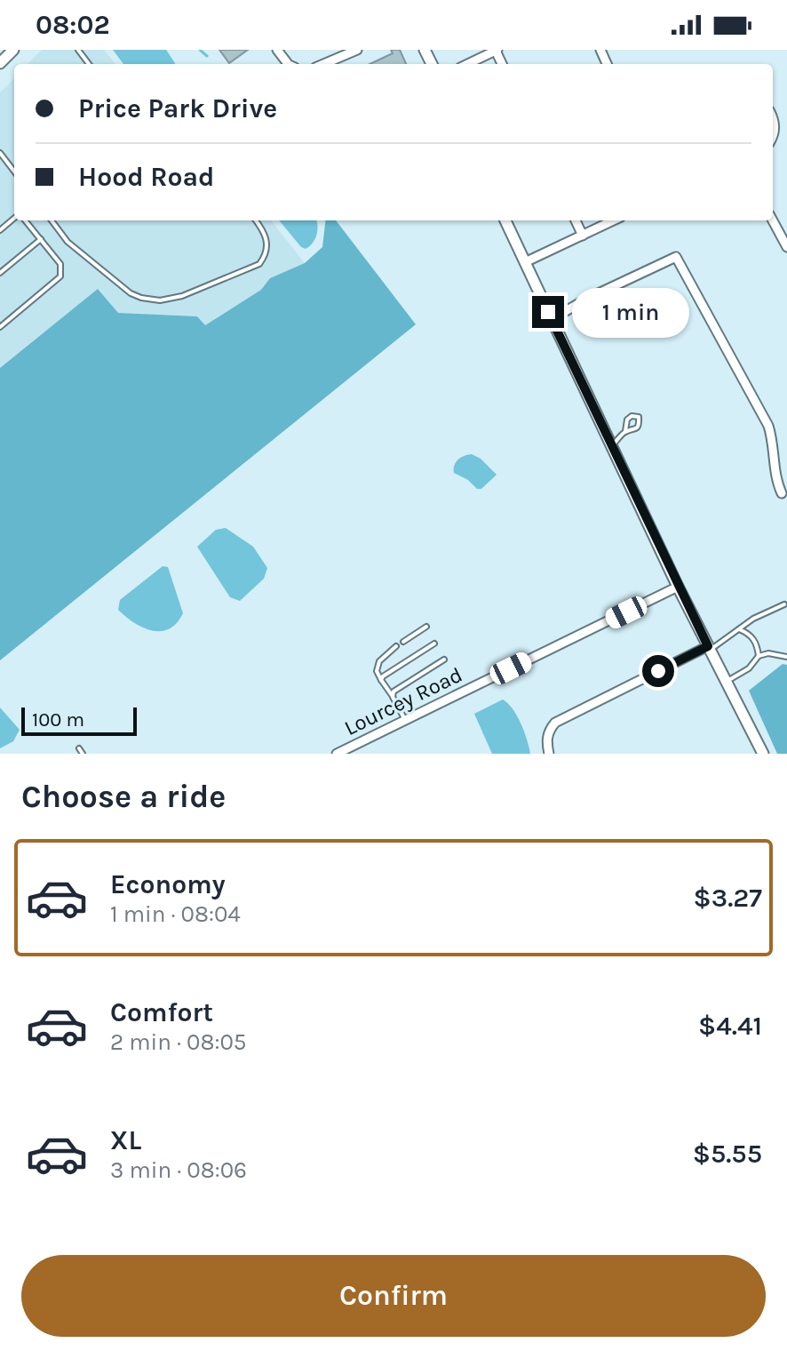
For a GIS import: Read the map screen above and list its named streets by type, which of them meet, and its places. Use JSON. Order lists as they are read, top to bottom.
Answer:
{
  "streets": {
    "street": ["Lourcey Road"]
  },
  "scale_bar": "100 m",
  "page": {
    "status": "08:02",
    "banner": ["Price Park Drive", "Hood Road"],
    "bubble": "1 min",
    "scale": "100 m",
    "heading": "Choose a ride",
    "list": [
      {
        "name": "Economy",
        "note": "1 min · 08:04",
        "value": "$3.27"
      },
      {
        "name": "Comfort",
        "note": "2 min · 08:05",
        "value": "$4.41"
      },
      {
        "name": "XL",
        "note": "3 min · 08:06",
        "value": "$5.55"
      }
    ],
    "buttons": "Confirm"
  }
}
